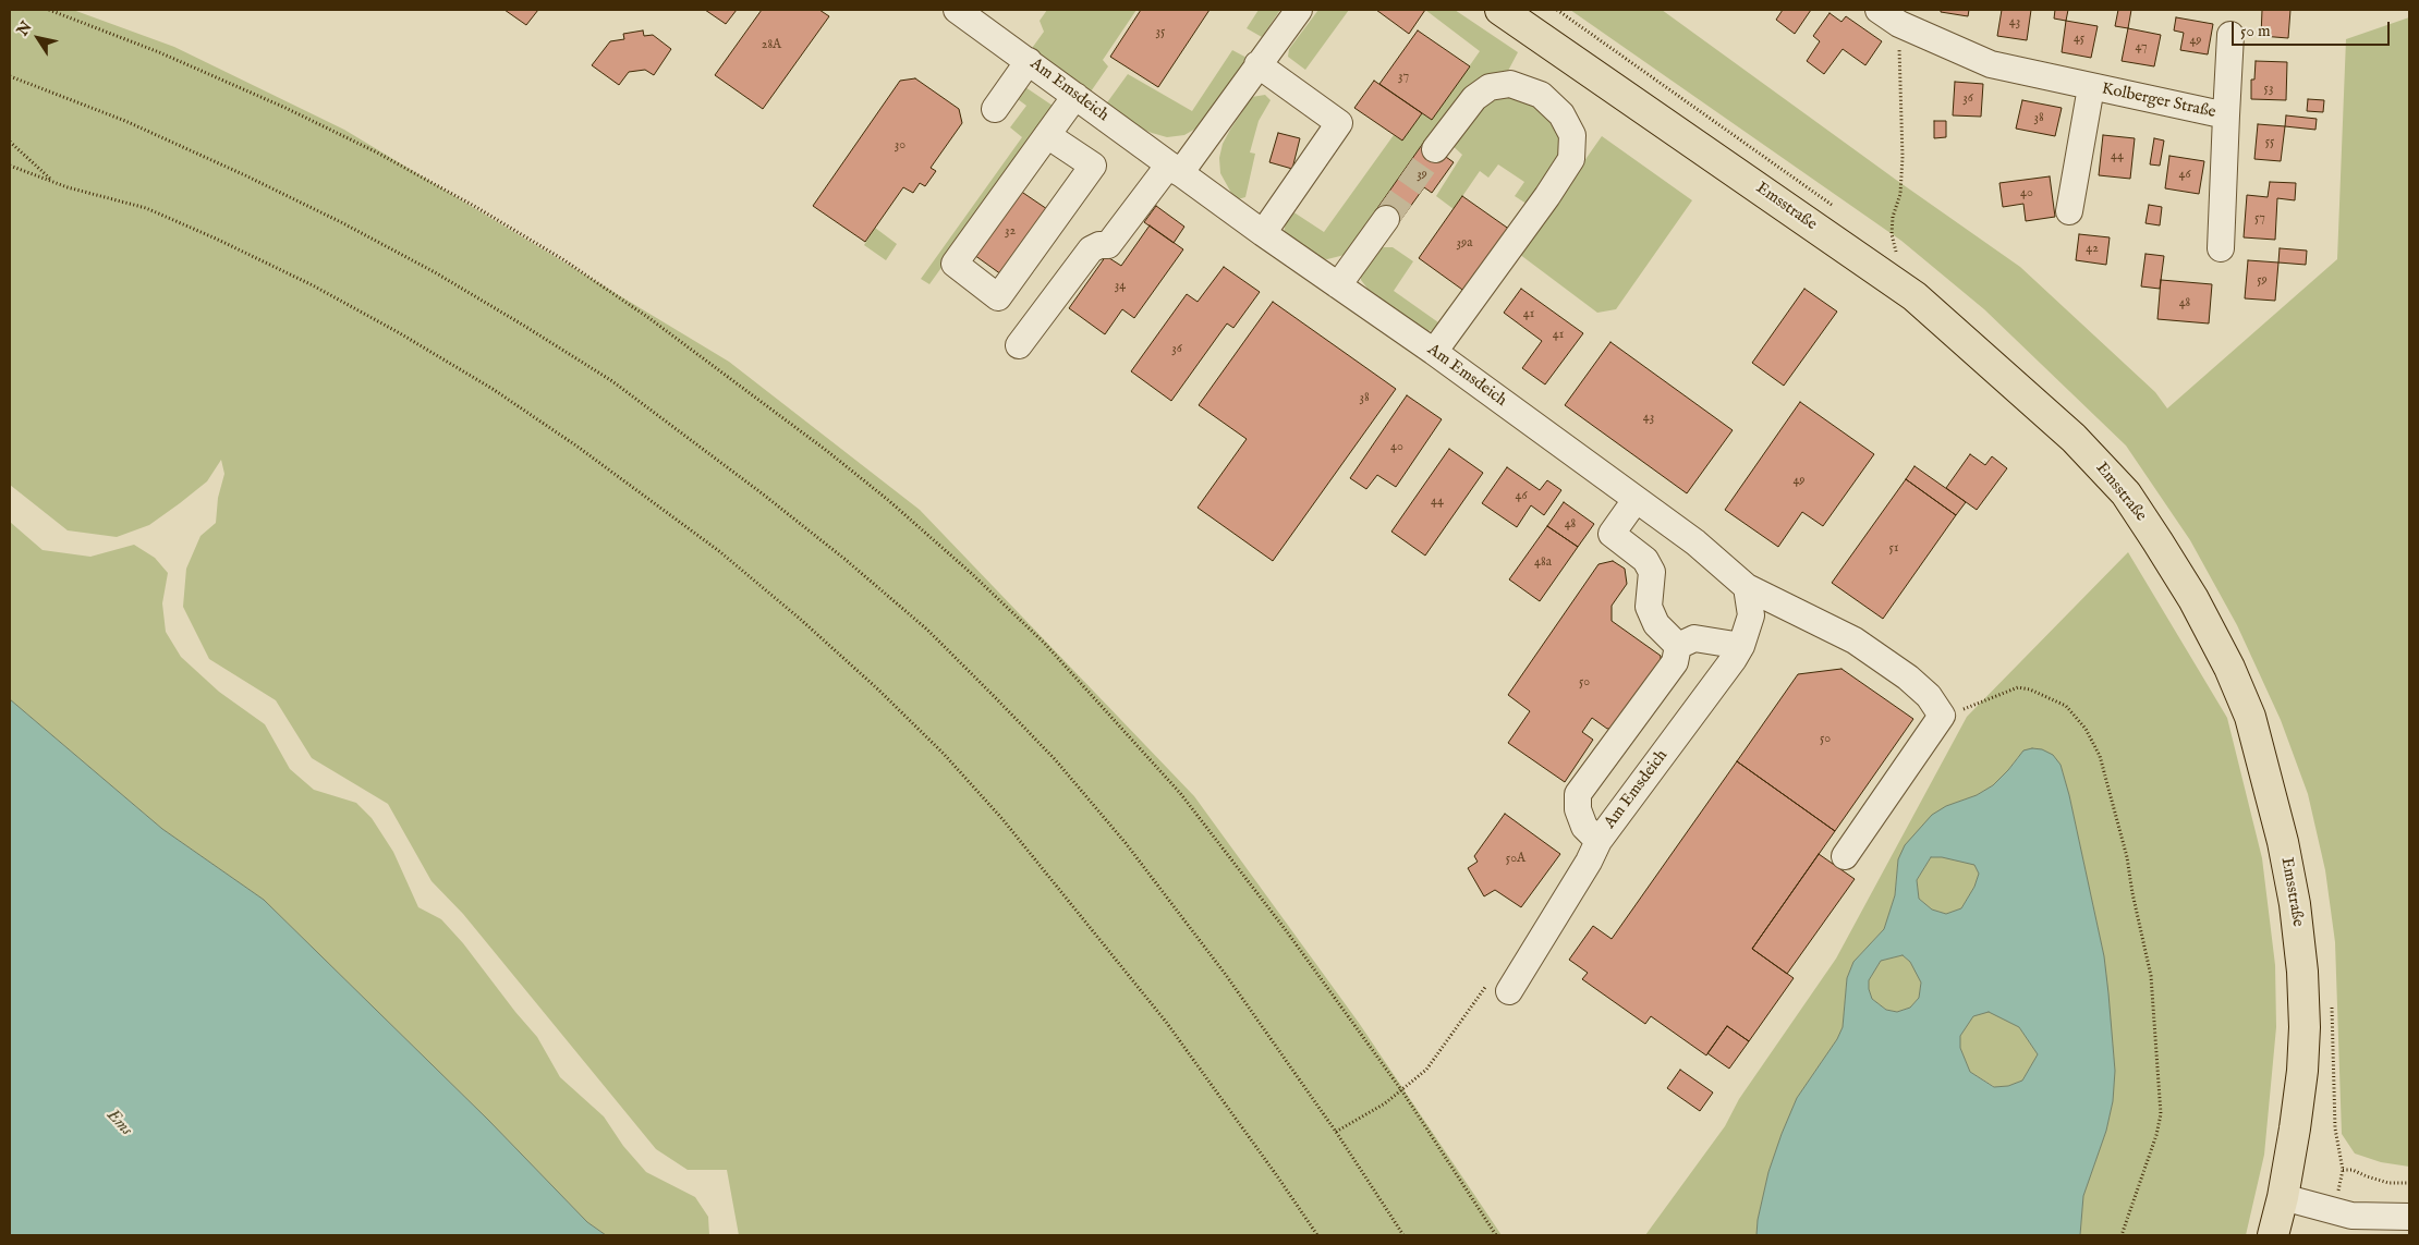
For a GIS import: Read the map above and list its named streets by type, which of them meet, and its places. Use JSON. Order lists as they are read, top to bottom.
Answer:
{
  "streets": {
    "main road": ["Emsstraße"],
    "street": ["Am Emsdeich", "Kolberger Straße"]
  },
  "water": ["Ems"],
  "house_numbers": [
    "43",
    "35",
    "45",
    "49",
    "28A",
    "47",
    "37",
    "53",
    "36",
    "38",
    "55",
    "30",
    "44",
    "39",
    "46",
    "40",
    "57",
    "32",
    "39a",
    "42",
    "59",
    "34",
    "48",
    "41",
    "41",
    "36",
    "38",
    "43",
    "40",
    "49",
    "46",
    "44",
    "48",
    "51",
    "48a",
    "50",
    "50",
    "50A"
  ],
  "scale_bar": "50 m",
  "north": "top left"
}
